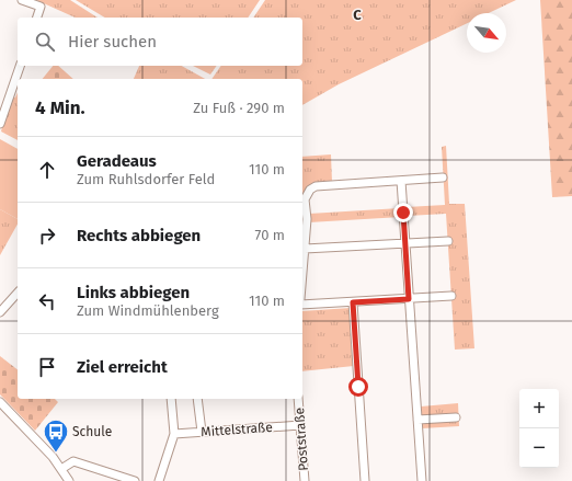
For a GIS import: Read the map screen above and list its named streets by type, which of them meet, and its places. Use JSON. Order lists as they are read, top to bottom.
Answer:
{
  "streets": {
    "street": ["Mittelstraße", "Poststraße"]
  },
  "crossings": [
    ["Mittelstraße", "Poststraße"]
  ],
  "places": {
    "bus stop": ["Schule"]
  },
  "north": "bottom right",
  "page": {
    "search": "Hier suchen",
    "heading": ["4 Min.", "Zu Fuß · 290 m"],
    "list": [
      ["Geradeaus", "Zum Ruhlsdorfer Feld", "110 m"],
      ["Rechts abbiegen", "70 m"],
      ["Links abbiegen", "Zum Windmühlenberg", "110 m"],
      "Ziel erreicht"
    ],
    "map_buttons": ["+", "−"]
  },
  "grid": {
    "columns": ["C"]
  }
}
